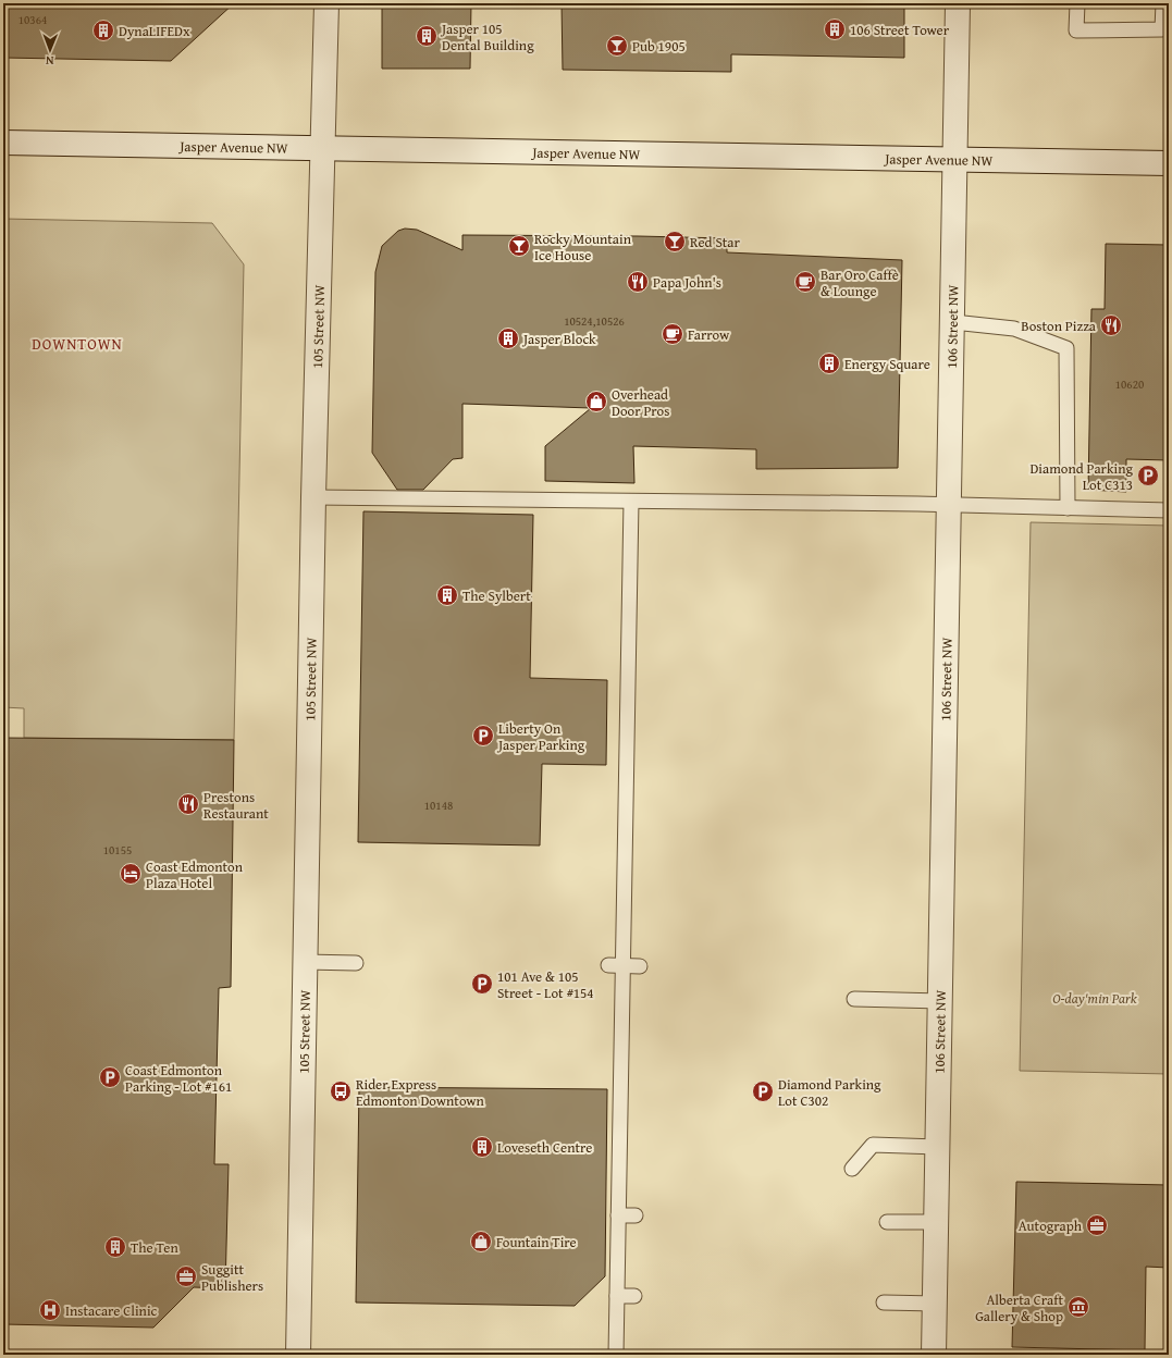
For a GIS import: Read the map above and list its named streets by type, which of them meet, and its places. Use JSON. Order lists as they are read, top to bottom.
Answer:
{
  "streets": {
    "street": ["Jasper Avenue NW", "105 Street NW", "106 Street NW"]
  },
  "crossings": [
    ["Jasper Avenue NW", "105 Street NW"],
    ["Jasper Avenue NW", "106 Street NW"]
  ],
  "districts": ["DOWNTOWN"],
  "parks": ["O-day'min Park"],
  "places": {
    "building": [
      "106 Street Tower",
      "DynaLIFEDx",
      "Jasper 105 Dental Building",
      "Jasper Block",
      "Energy Square",
      "The Sylbert",
      "Loveseth Centre",
      "The Ten"
    ],
    "bar": ["Pub 1905", "Red Star", "Rocky Mountain Ice House"],
    "restaurant": ["Papa John's", "Boston Pizza", "Prestons Restaurant"],
    "cafe": ["Bar Oro Caffè & Lounge", "Farrow"],
    "shop": ["Overhead Door Pros", "Fountain Tire"],
    "parking": [
      "Diamond Parking Lot C313",
      "Liberty On Jasper Parking",
      "101 Ave & 105 Street - Lot #154",
      "Coast Edmonton Parking - Lot #161",
      "Diamond Parking Lot C302"
    ],
    "hotel": ["Coast Edmonton Plaza Hotel"],
    "bus stop": ["Rider Express Edmonton Downtown"],
    "office": ["Autograph", "Suggitt Publishers"],
    "museum": ["Alberta Craft Gallery & Shop"],
    "hospital": ["Instacare Clinic"]
  },
  "house_numbers": [
    "10364",
    "10524,10526",
    "10620",
    "10148",
    "10155"
  ],
  "north": "bottom"
}
